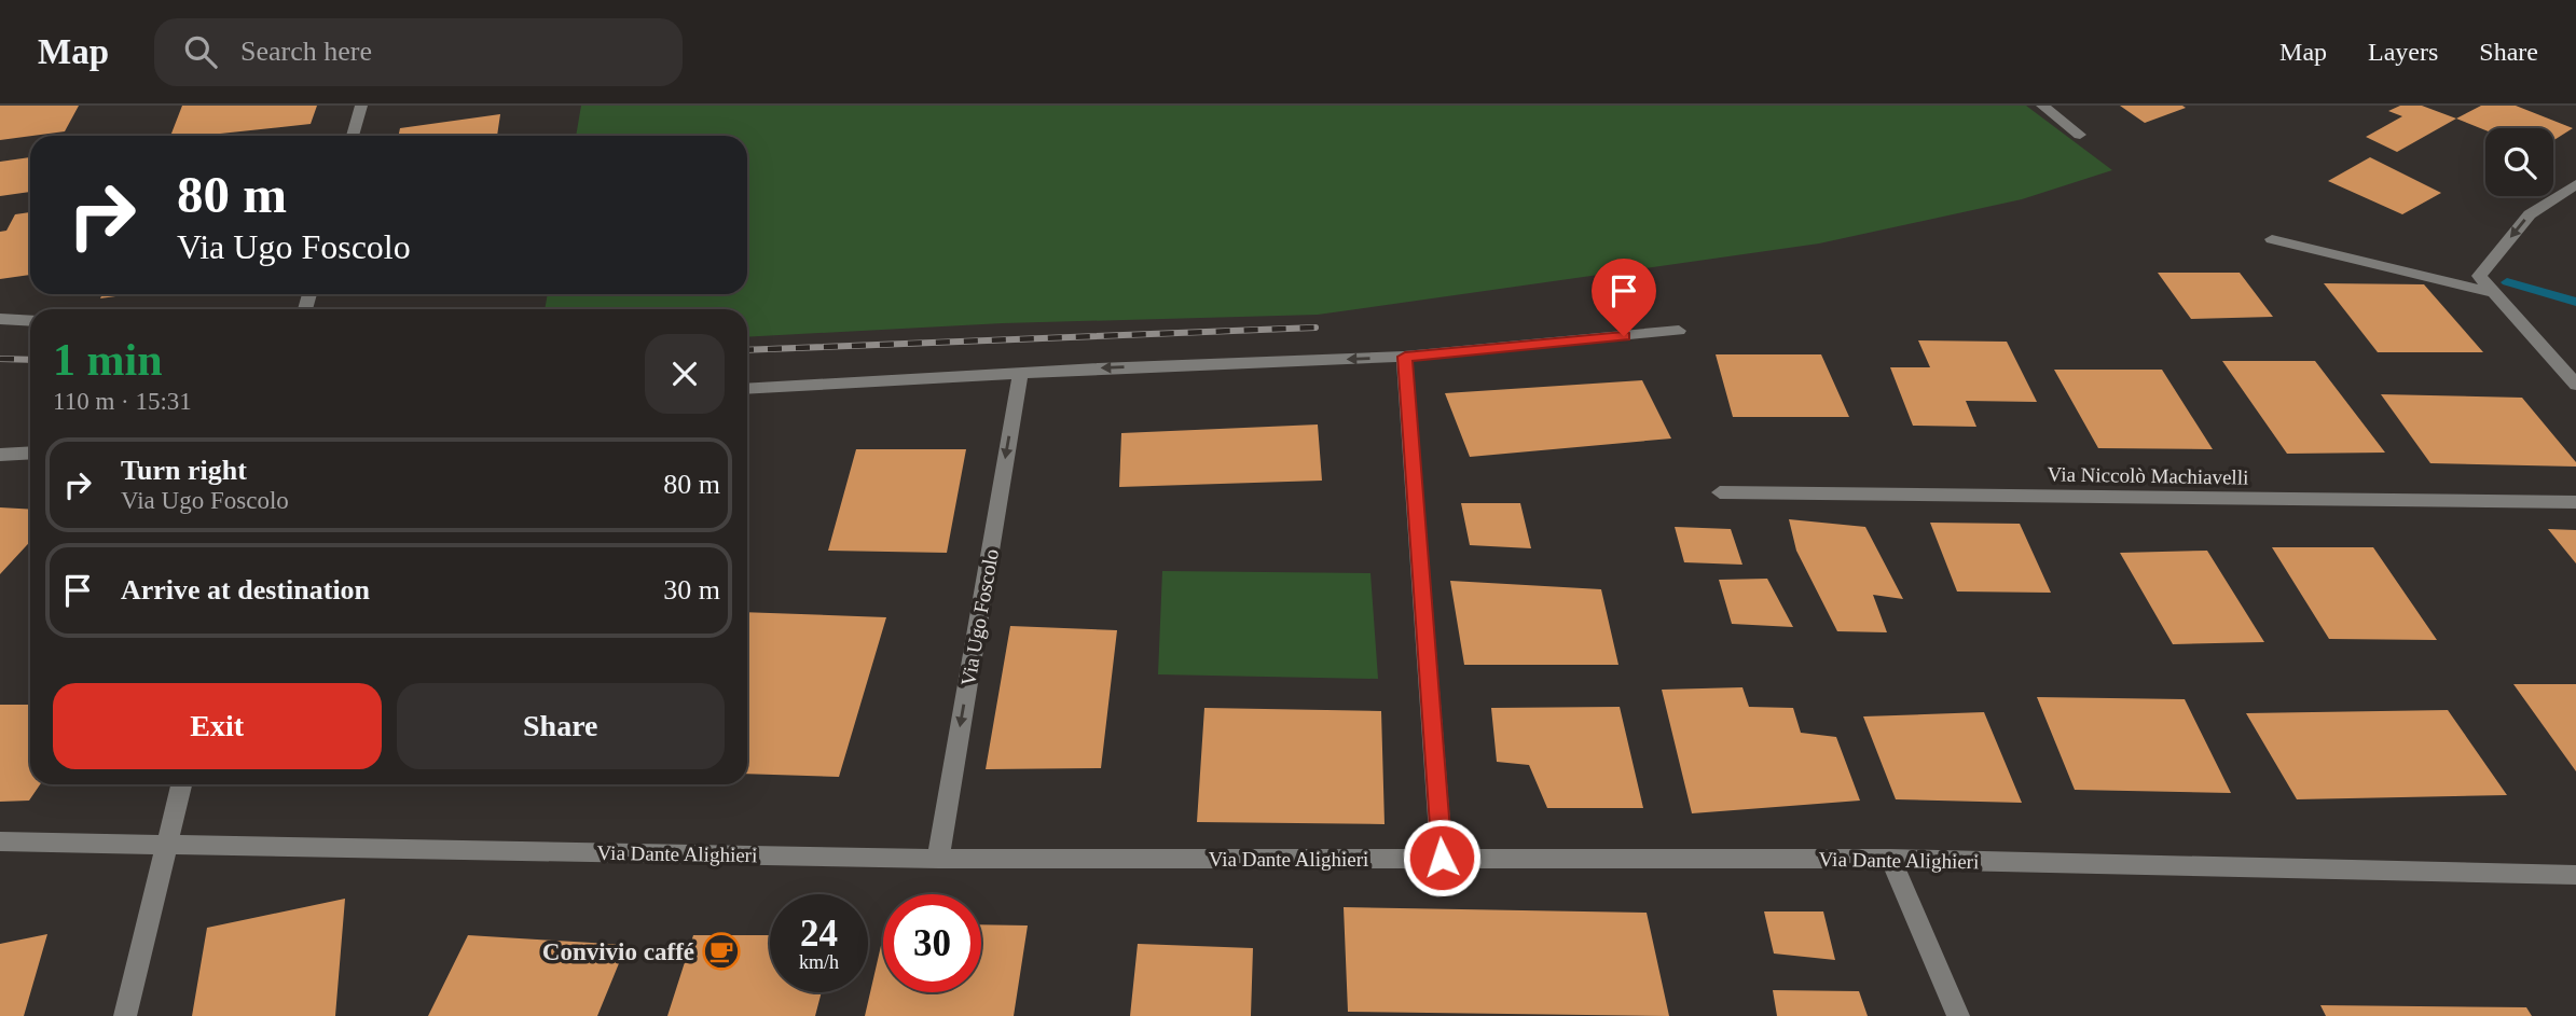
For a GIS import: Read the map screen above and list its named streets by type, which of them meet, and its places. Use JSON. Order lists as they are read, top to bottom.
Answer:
{
  "streets": {
    "street": ["Via Niccolò Machiavelli", "Via Ugo Foscolo", "Via Dante Alighieri"]
  },
  "crossings": [
    ["Via Ugo Foscolo", "Via Dante Alighieri"]
  ],
  "one_way": ["Via Ugo Foscolo"],
  "places": {
    "cafe": ["Convivio caffé"]
  },
  "page": {
    "header": "Map",
    "search": "Search here",
    "nav": ["Map", "Layers", "Share"],
    "turn": ["80 m", "Via Ugo Foscolo"],
    "heading": ["1 min", "110 m · 15:31"],
    "list": [
      {
        "name": "Turn right",
        "note": "Via Ugo Foscolo",
        "value": "80 m"
      },
      {
        "name": "Arrive at destination",
        "value": "30 m"
      }
    ],
    "buttons": ["Exit", "Share"],
    "speed": "24 km/h",
    "limit": "30"
  }
}
